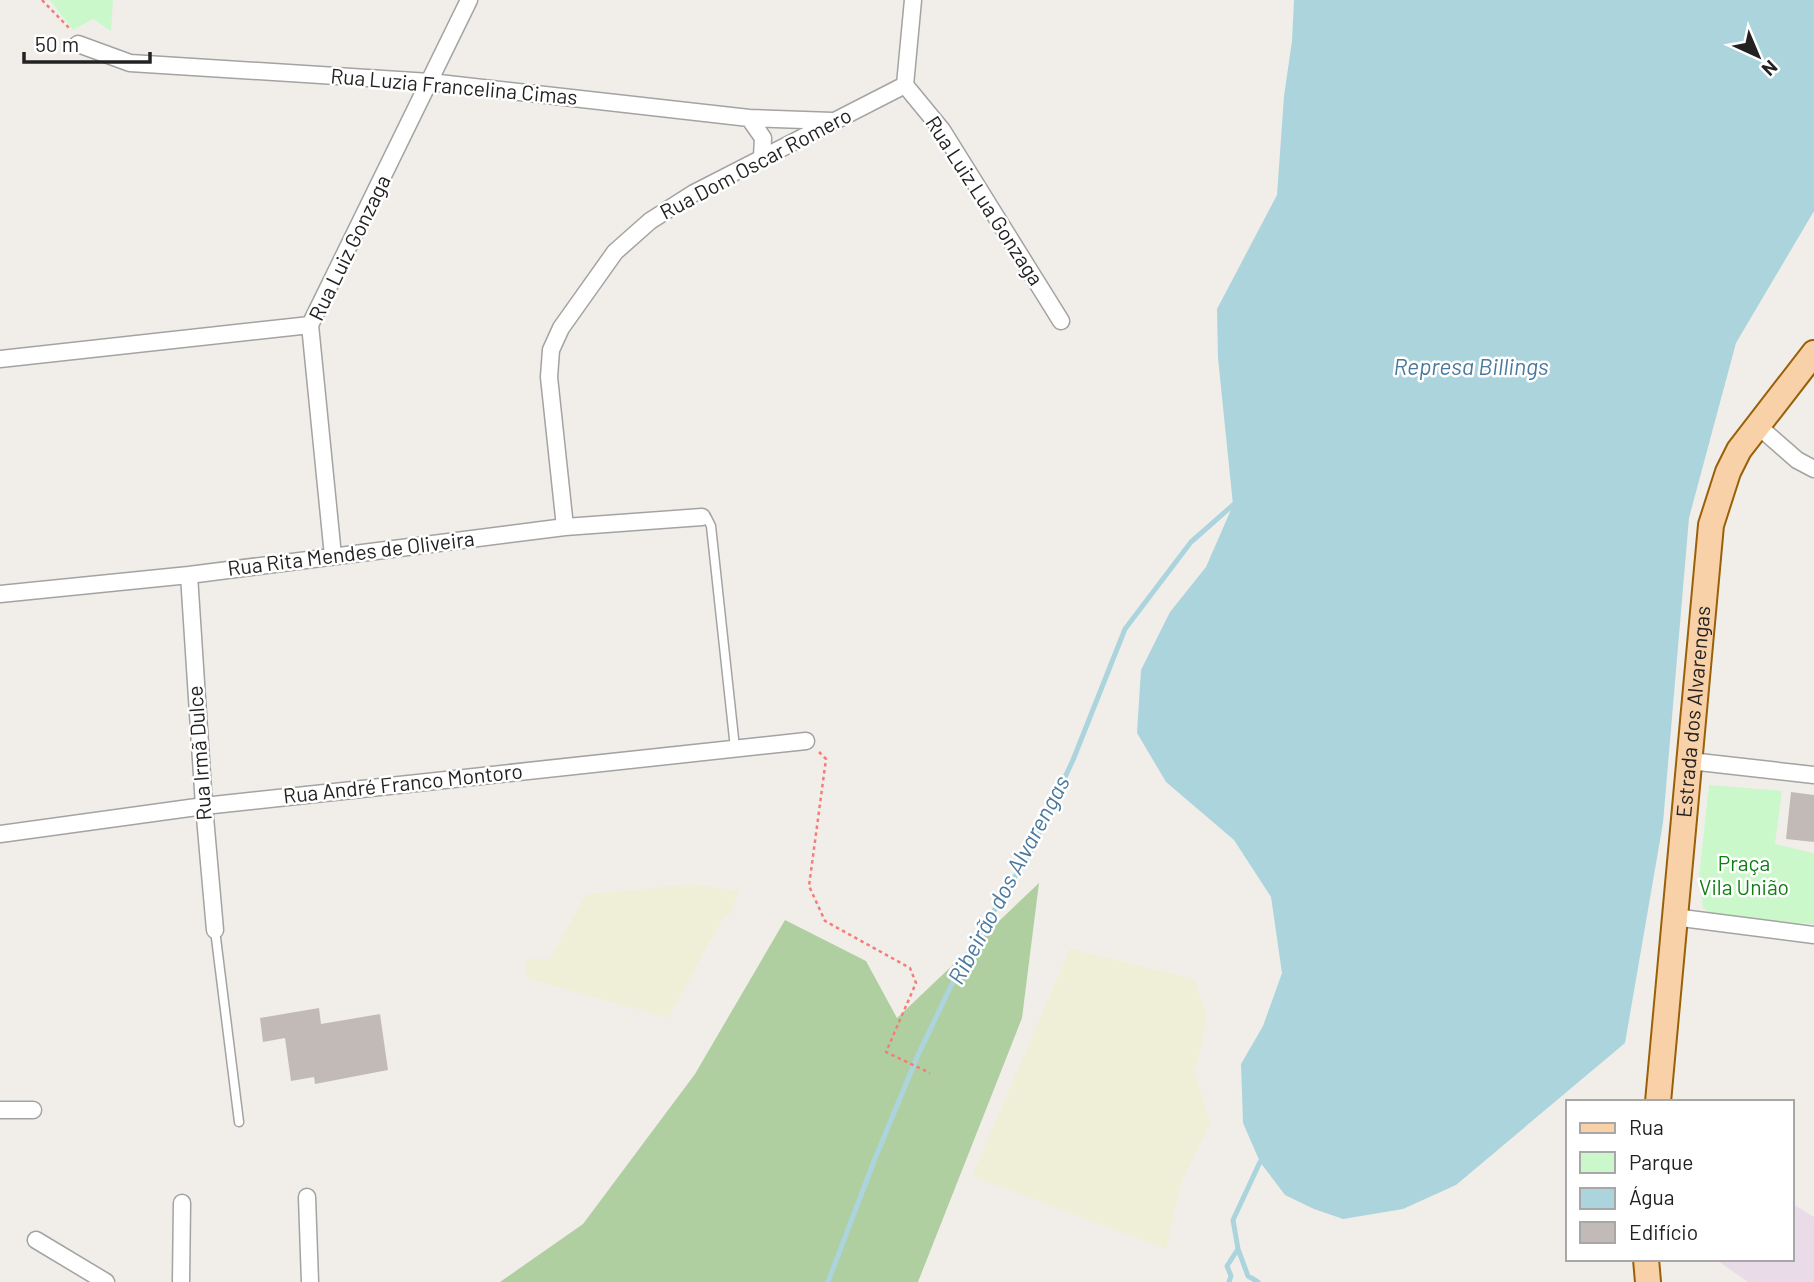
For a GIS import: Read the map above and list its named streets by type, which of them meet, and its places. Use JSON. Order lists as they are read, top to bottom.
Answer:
{
  "streets": {
    "main road": ["Estrada dos Alvarengas"],
    "street": [
      "Rua Luzia Francelina Cimas",
      "Rua Dom Oscar Romero",
      "Rua Luiz Lua Gonzaga",
      "Rua Luiz Gonzaga",
      "Rua Rita Mendes de Oliveira",
      "Rua Irmã Dulce",
      "Rua André Franco Montoro"
    ]
  },
  "crossings": [
    ["Rua Luzia Francelina Cimas", "Rua Dom Oscar Romero"],
    ["Rua Luzia Francelina Cimas", "Rua Luiz Gonzaga"],
    ["Rua Dom Oscar Romero", "Rua Luiz Lua Gonzaga"],
    ["Rua Dom Oscar Romero", "Rua Rita Mendes de Oliveira"],
    ["Rua Luiz Gonzaga", "Rua Rita Mendes de Oliveira"],
    ["Rua Rita Mendes de Oliveira", "Rua Irmã Dulce"],
    ["Rua Irmã Dulce", "Rua André Franco Montoro"]
  ],
  "water": ["Represa Billings", "Ribeirão dos Alvarengas"],
  "parks": ["Praça Vila União"],
  "legend": [
    "Rua",
    "Parque",
    "Água",
    "Edifício"
  ],
  "scale_bar": "50 m",
  "north": "bottom right"
}
